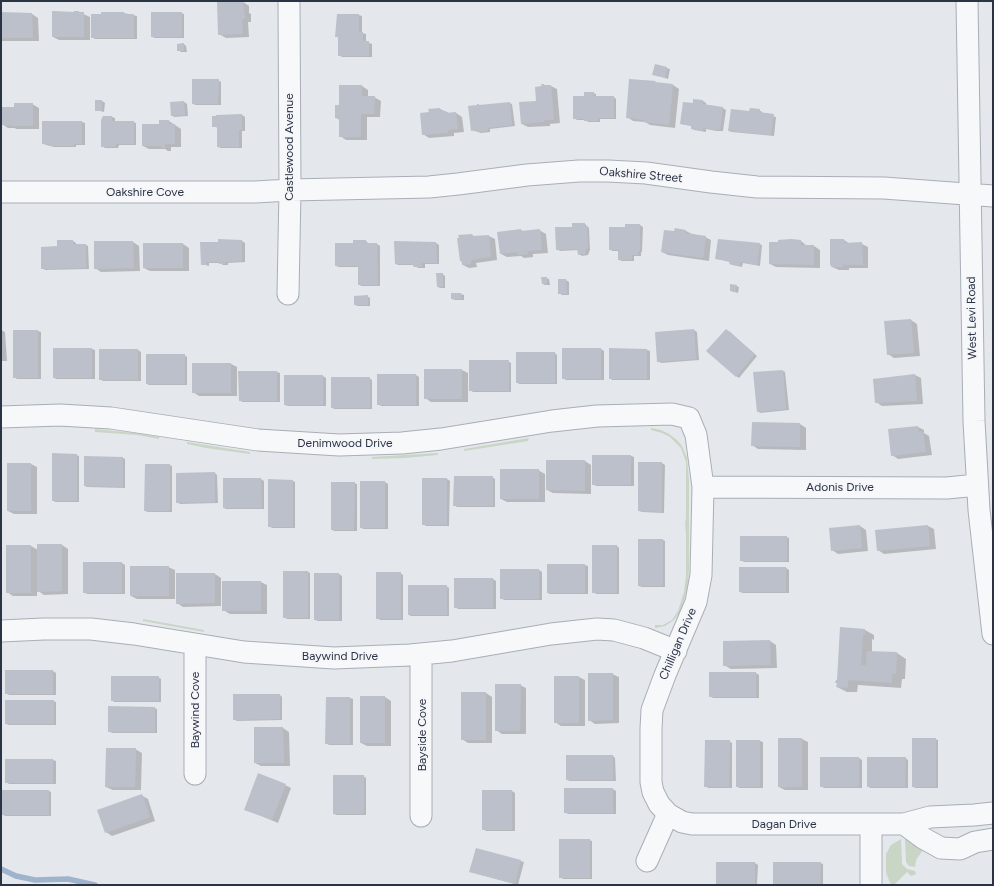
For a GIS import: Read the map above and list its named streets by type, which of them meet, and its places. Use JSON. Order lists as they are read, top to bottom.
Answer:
{
  "streets": {
    "street": [
      "Castlewood Avenue",
      "Oakshire Street",
      "Oakshire Cove",
      "West Levi Road",
      "Denimwood Drive",
      "Adonis Drive",
      "Chilligan Drive",
      "Baywind Drive",
      "Baywind Cove",
      "Bayside Cove",
      "Dagan Drive"
    ]
  },
  "crossings": [
    ["Castlewood Avenue", "Oakshire Street"],
    ["Castlewood Avenue", "Oakshire Cove"],
    ["Oakshire Street", "Oakshire Cove"],
    ["Oakshire Street", "West Levi Road"],
    ["West Levi Road", "Adonis Drive"],
    ["Denimwood Drive", "Chilligan Drive"],
    ["Adonis Drive", "Chilligan Drive"],
    ["Chilligan Drive", "Baywind Drive"],
    ["Chilligan Drive", "Dagan Drive"],
    ["Baywind Drive", "Baywind Cove"],
    ["Baywind Drive", "Bayside Cove"]
  ]
}
